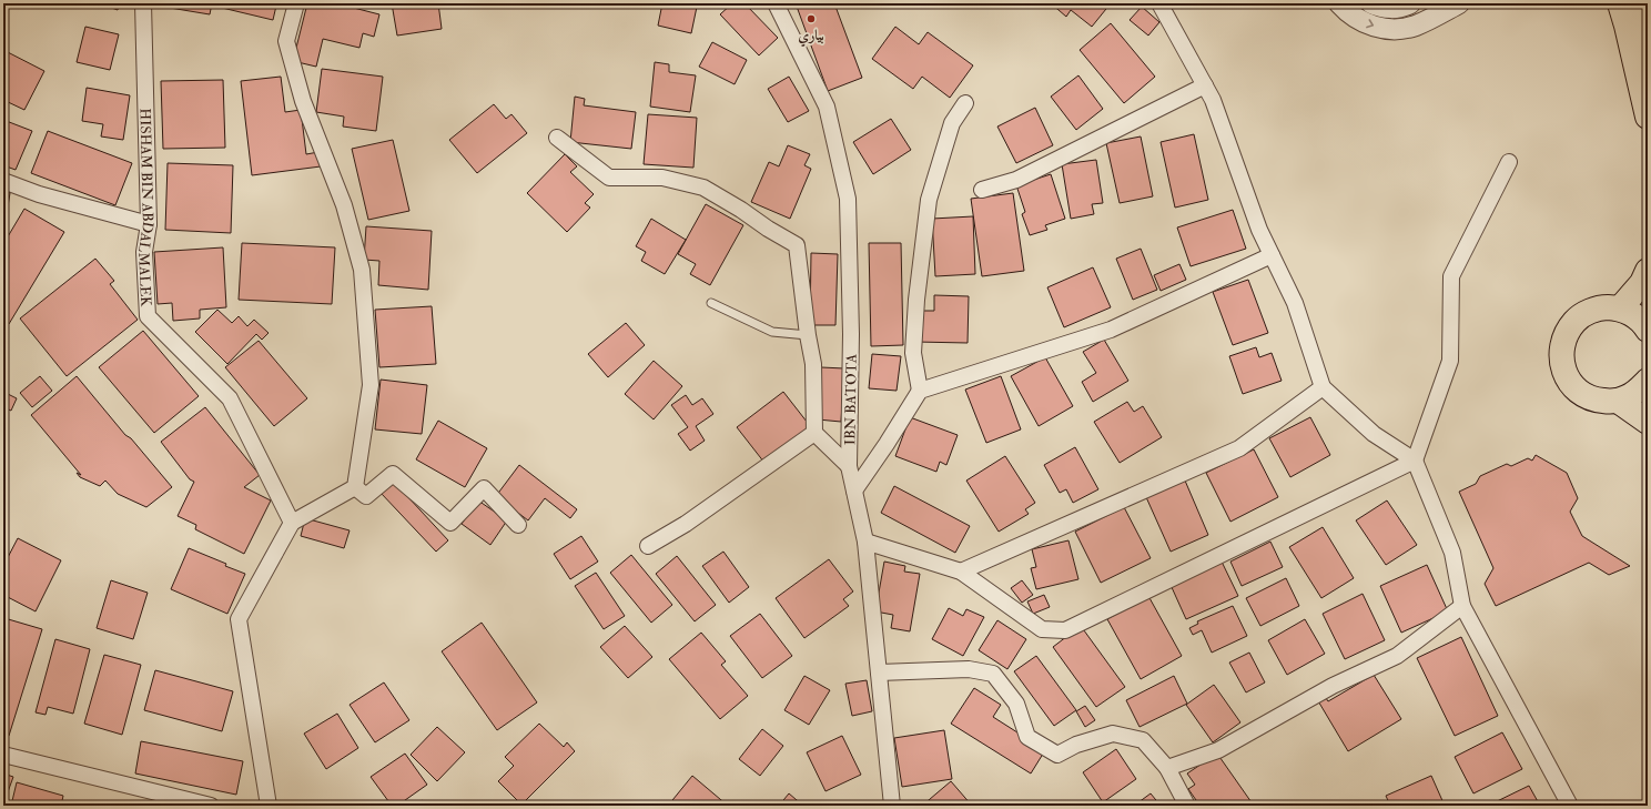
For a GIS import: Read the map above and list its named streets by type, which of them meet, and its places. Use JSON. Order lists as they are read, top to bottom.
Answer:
{
  "streets": {
    "street": ["HISHAM BIN ABDALMALEK", "IBN BATOTA"]
  },
  "places": ["بياري"]
}
